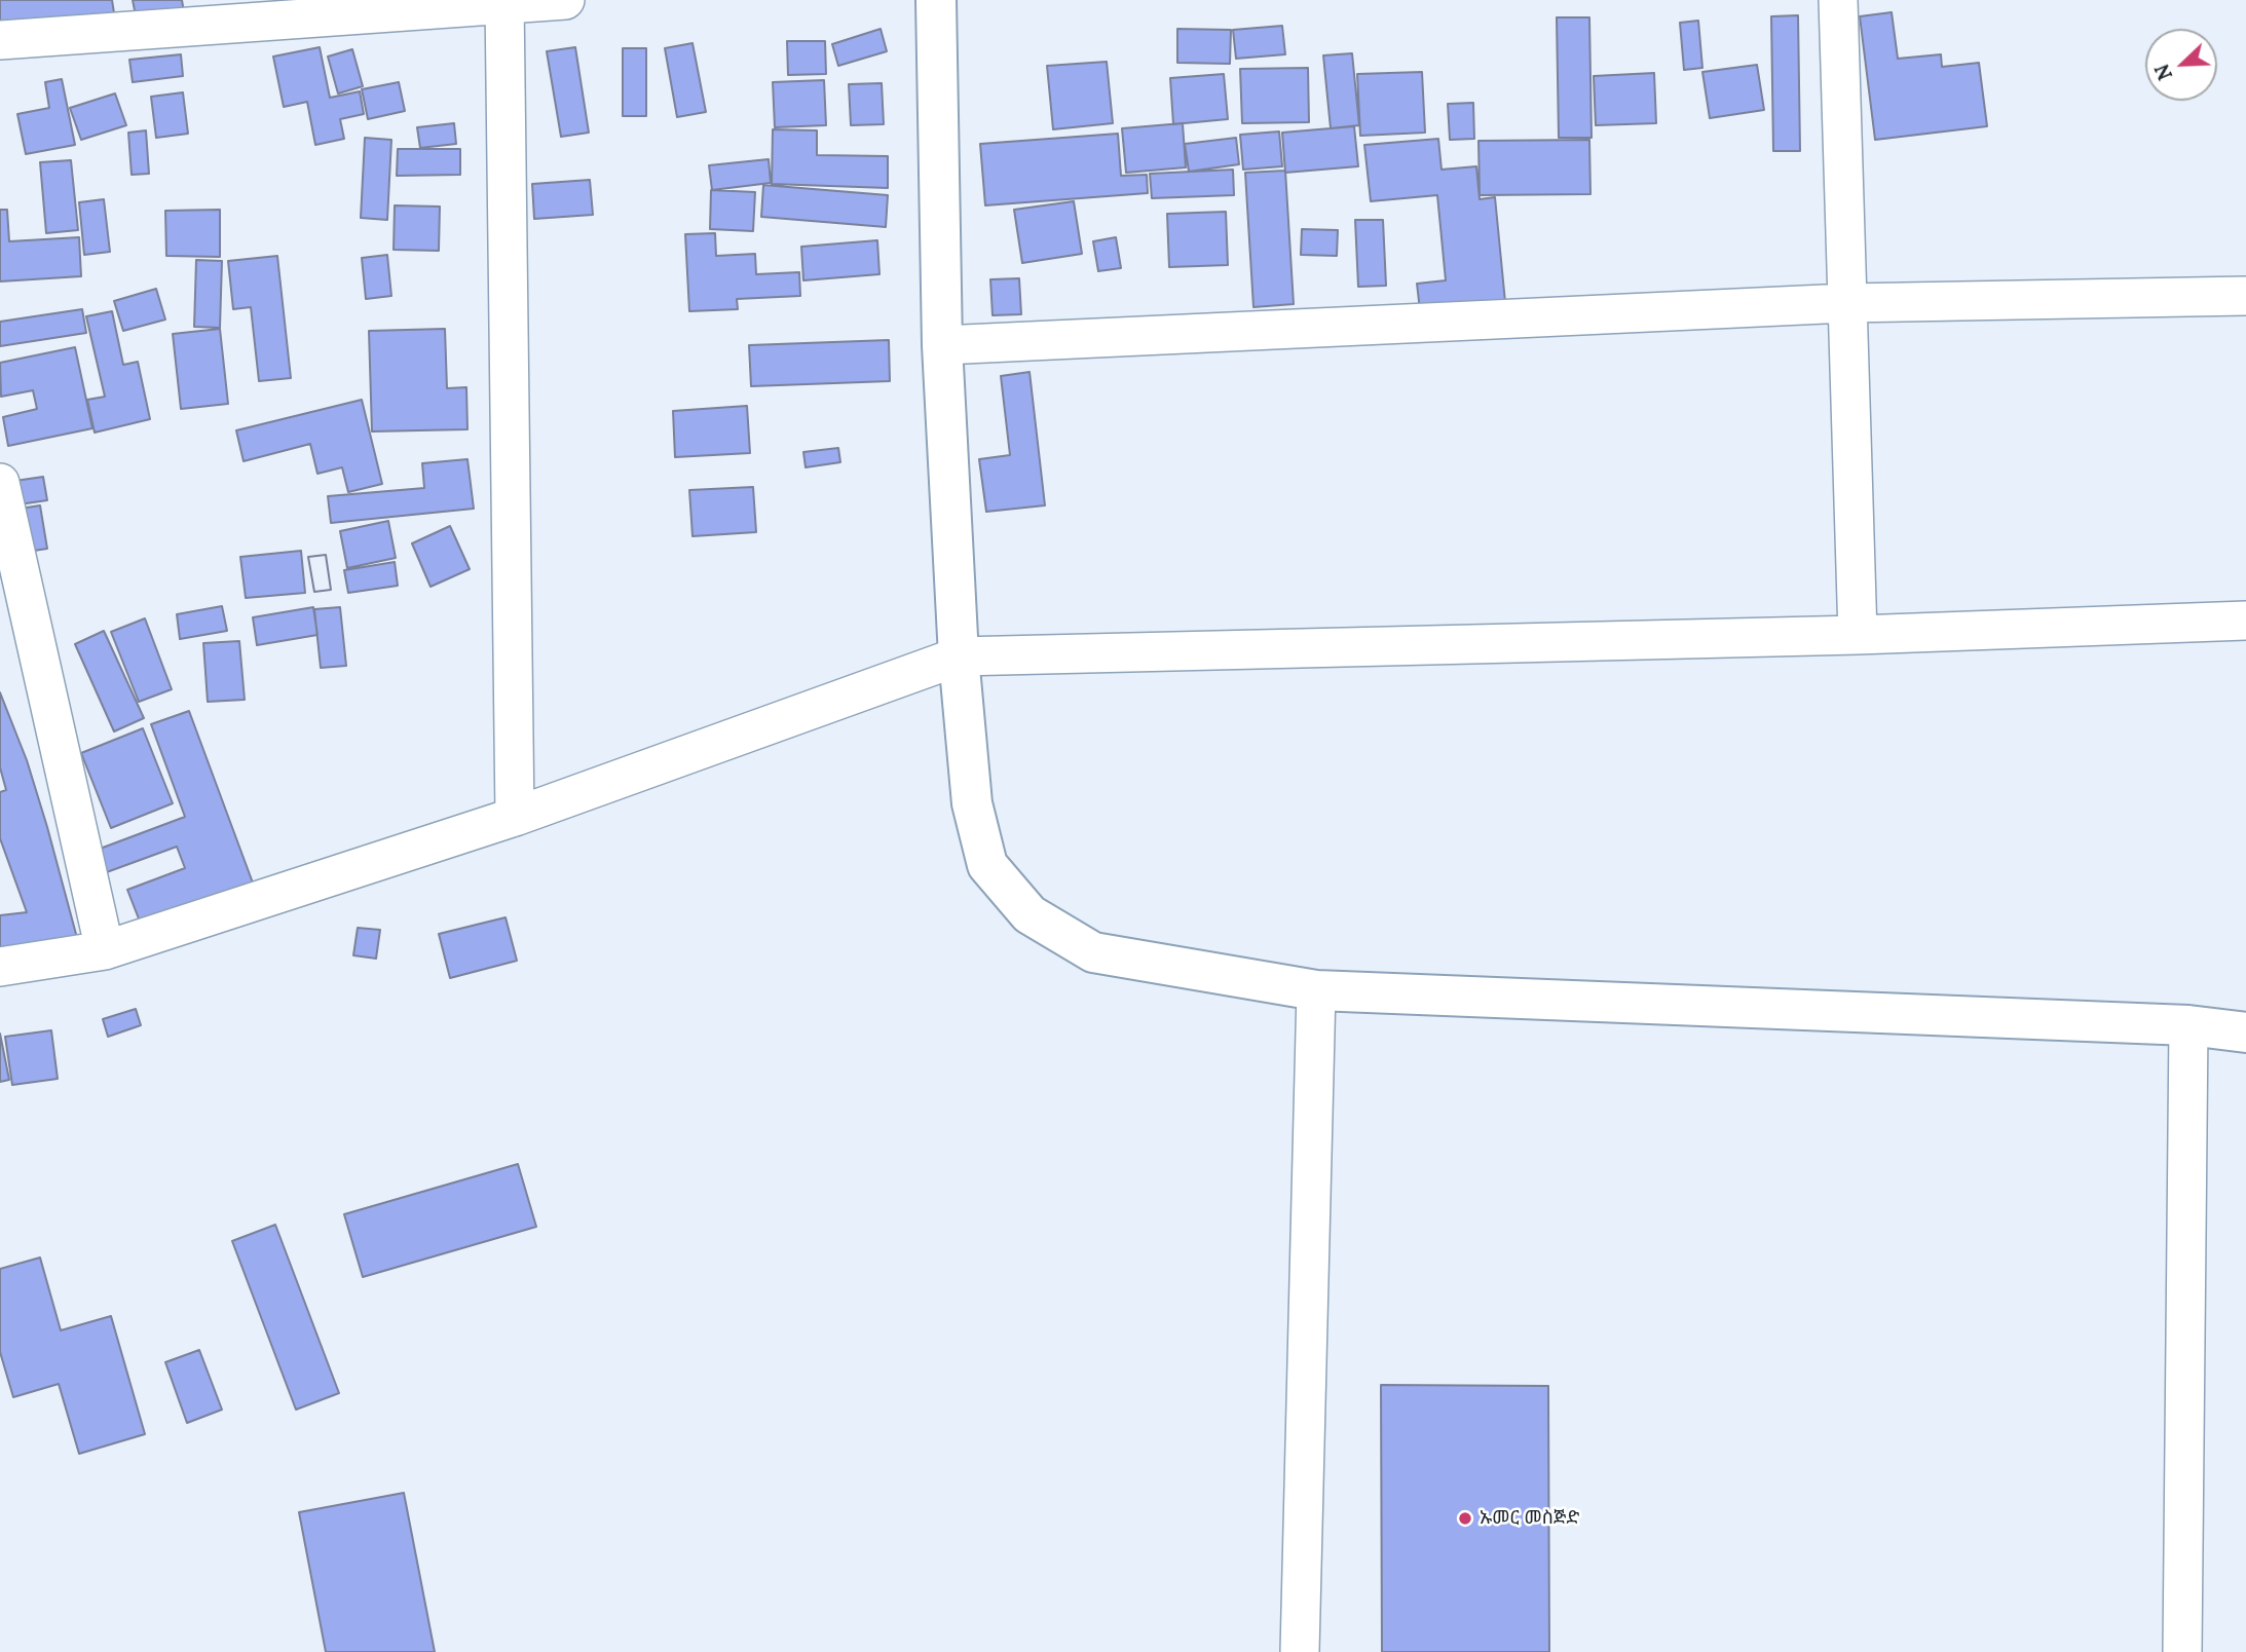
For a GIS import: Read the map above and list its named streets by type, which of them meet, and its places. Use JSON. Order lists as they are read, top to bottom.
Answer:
{
  "places": ["ኡመር መስጅድ"],
  "north": "bottom left"
}
